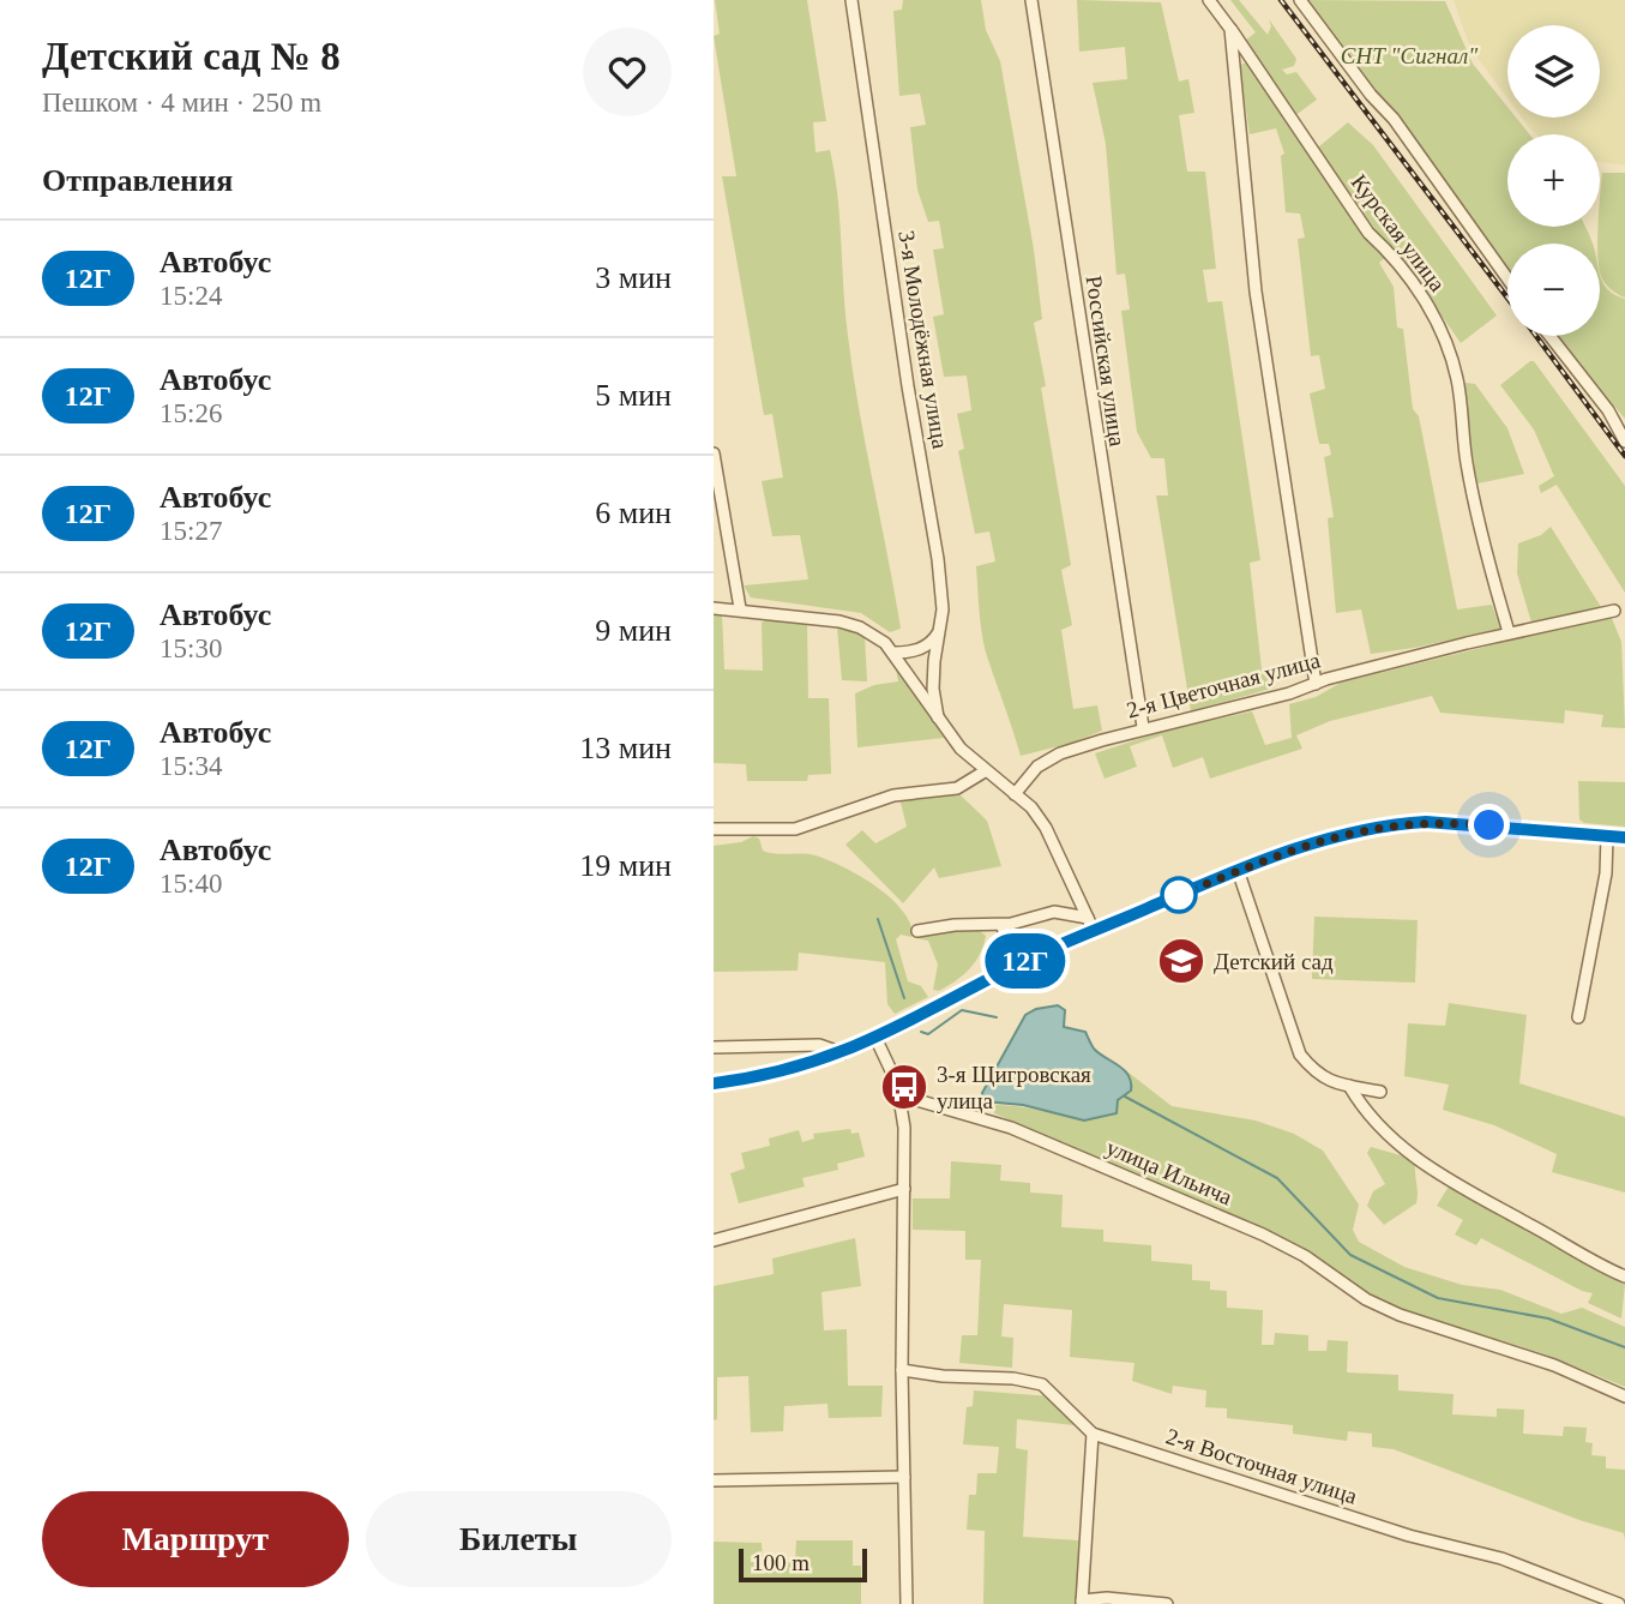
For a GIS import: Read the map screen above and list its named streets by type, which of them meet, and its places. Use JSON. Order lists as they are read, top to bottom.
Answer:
{
  "streets": {
    "street": [
      "Курская улица",
      "3-я Молодёжная улица",
      "Российская улица",
      "2-я Цветочная улица",
      "улица Ильича",
      "2-я Восточная улица"
    ]
  },
  "crossings": [
    ["Курская улица", "2-я Цветочная улица"],
    ["Российская улица", "2-я Цветочная улица"]
  ],
  "parks": ["СНТ \"Сигнал\""],
  "places": {
    "school or university": ["Детский сад"],
    "bus stop": ["3-я Щигровская улица"]
  },
  "lines": ["bus line 12Г"],
  "scale_bar": "100 m",
  "page": {
    "heading": [
      ["Детский сад № 8", "Пешком · 4 мин · 250 m"],
      "Отправления"
    ],
    "on_map": "12Г",
    "map_buttons": ["+", "−"],
    "list": [
      {
        "mark": "12Г",
        "name": "Автобус",
        "note": "15:24",
        "value": "3 мин"
      },
      {
        "mark": "12Г",
        "name": "Автобус",
        "note": "15:26",
        "value": "5 мин"
      },
      {
        "mark": "12Г",
        "name": "Автобус",
        "note": "15:27",
        "value": "6 мин"
      },
      {
        "mark": "12Г",
        "name": "Автобус",
        "note": "15:30",
        "value": "9 мин"
      },
      {
        "mark": "12Г",
        "name": "Автобус",
        "note": "15:34",
        "value": "13 мин"
      },
      {
        "mark": "12Г",
        "name": "Автобус",
        "note": "15:40",
        "value": "19 мин"
      }
    ],
    "buttons": ["Маршрут", "Билеты"],
    "scale": "100 m"
  }
}
